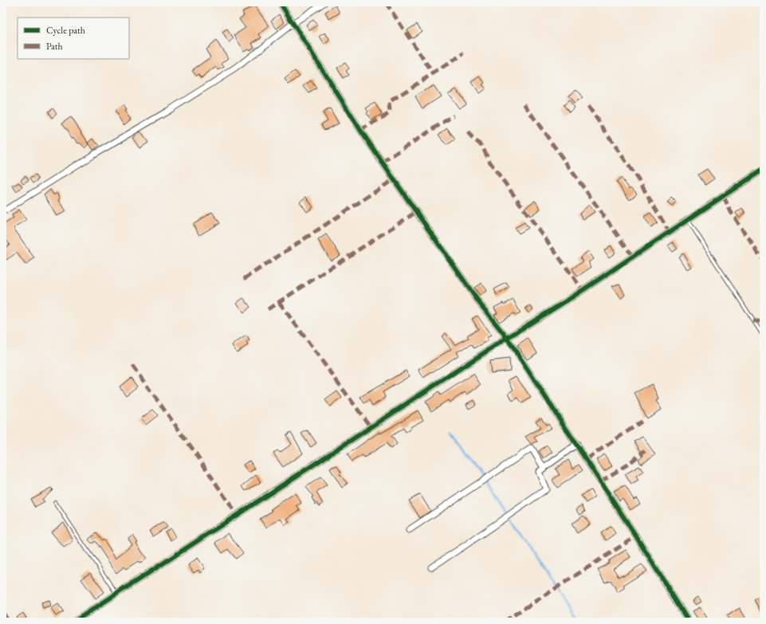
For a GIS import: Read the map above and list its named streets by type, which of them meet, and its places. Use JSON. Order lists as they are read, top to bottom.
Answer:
{
  "legend": ["Cycle path", "Path"]
}
